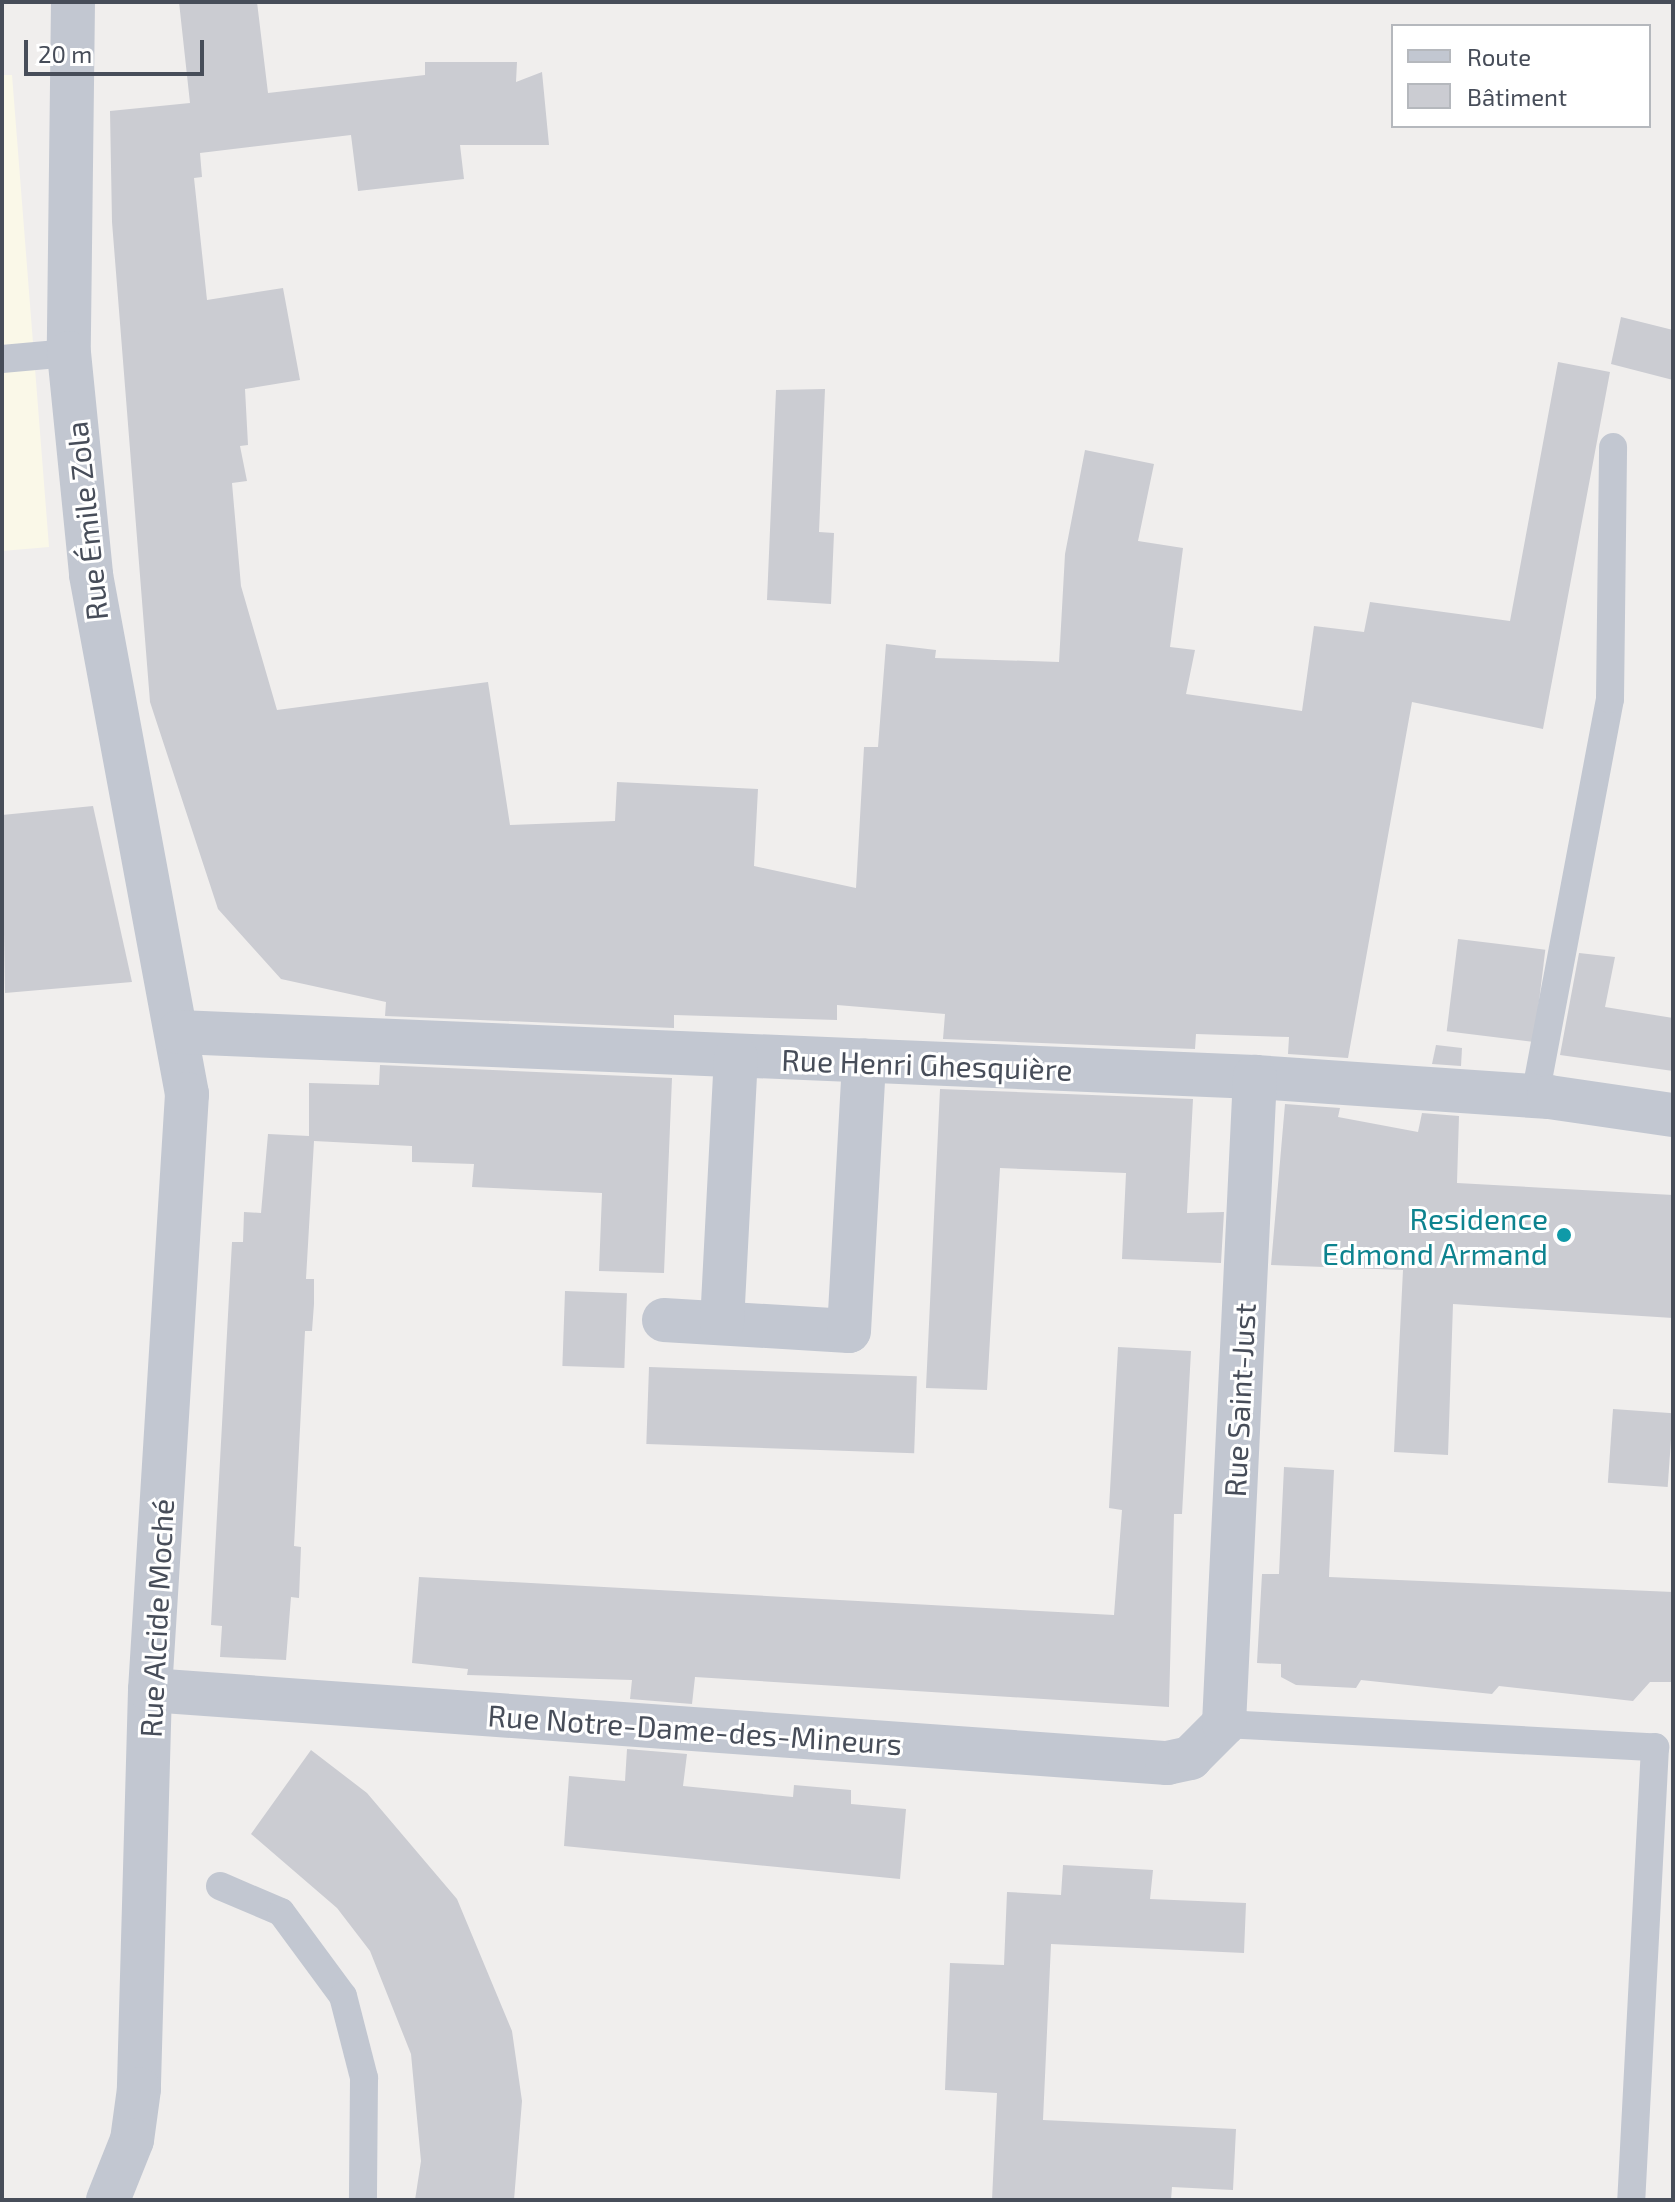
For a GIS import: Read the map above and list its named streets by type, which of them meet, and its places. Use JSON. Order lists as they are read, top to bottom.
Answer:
{
  "streets": {
    "street": [
      "Rue Émile Zola",
      "Rue Henri Ghesquière",
      "Rue Saint-Just",
      "Rue Alcide Moché",
      "Rue Notre-Dame-des-Mineurs"
    ]
  },
  "crossings": [
    ["Rue Émile Zola", "Rue Henri Ghesquière"],
    ["Rue Émile Zola", "Rue Alcide Moché"],
    ["Rue Henri Ghesquière", "Rue Saint-Just"],
    ["Rue Henri Ghesquière", "Rue Alcide Moché"],
    ["Rue Saint-Just", "Rue Notre-Dame-des-Mineurs"],
    ["Rue Alcide Moché", "Rue Notre-Dame-des-Mineurs"]
  ],
  "places": ["Residence Edmond Armand"],
  "legend": ["Route", "Bâtiment"],
  "scale_bar": "20 m"
}
